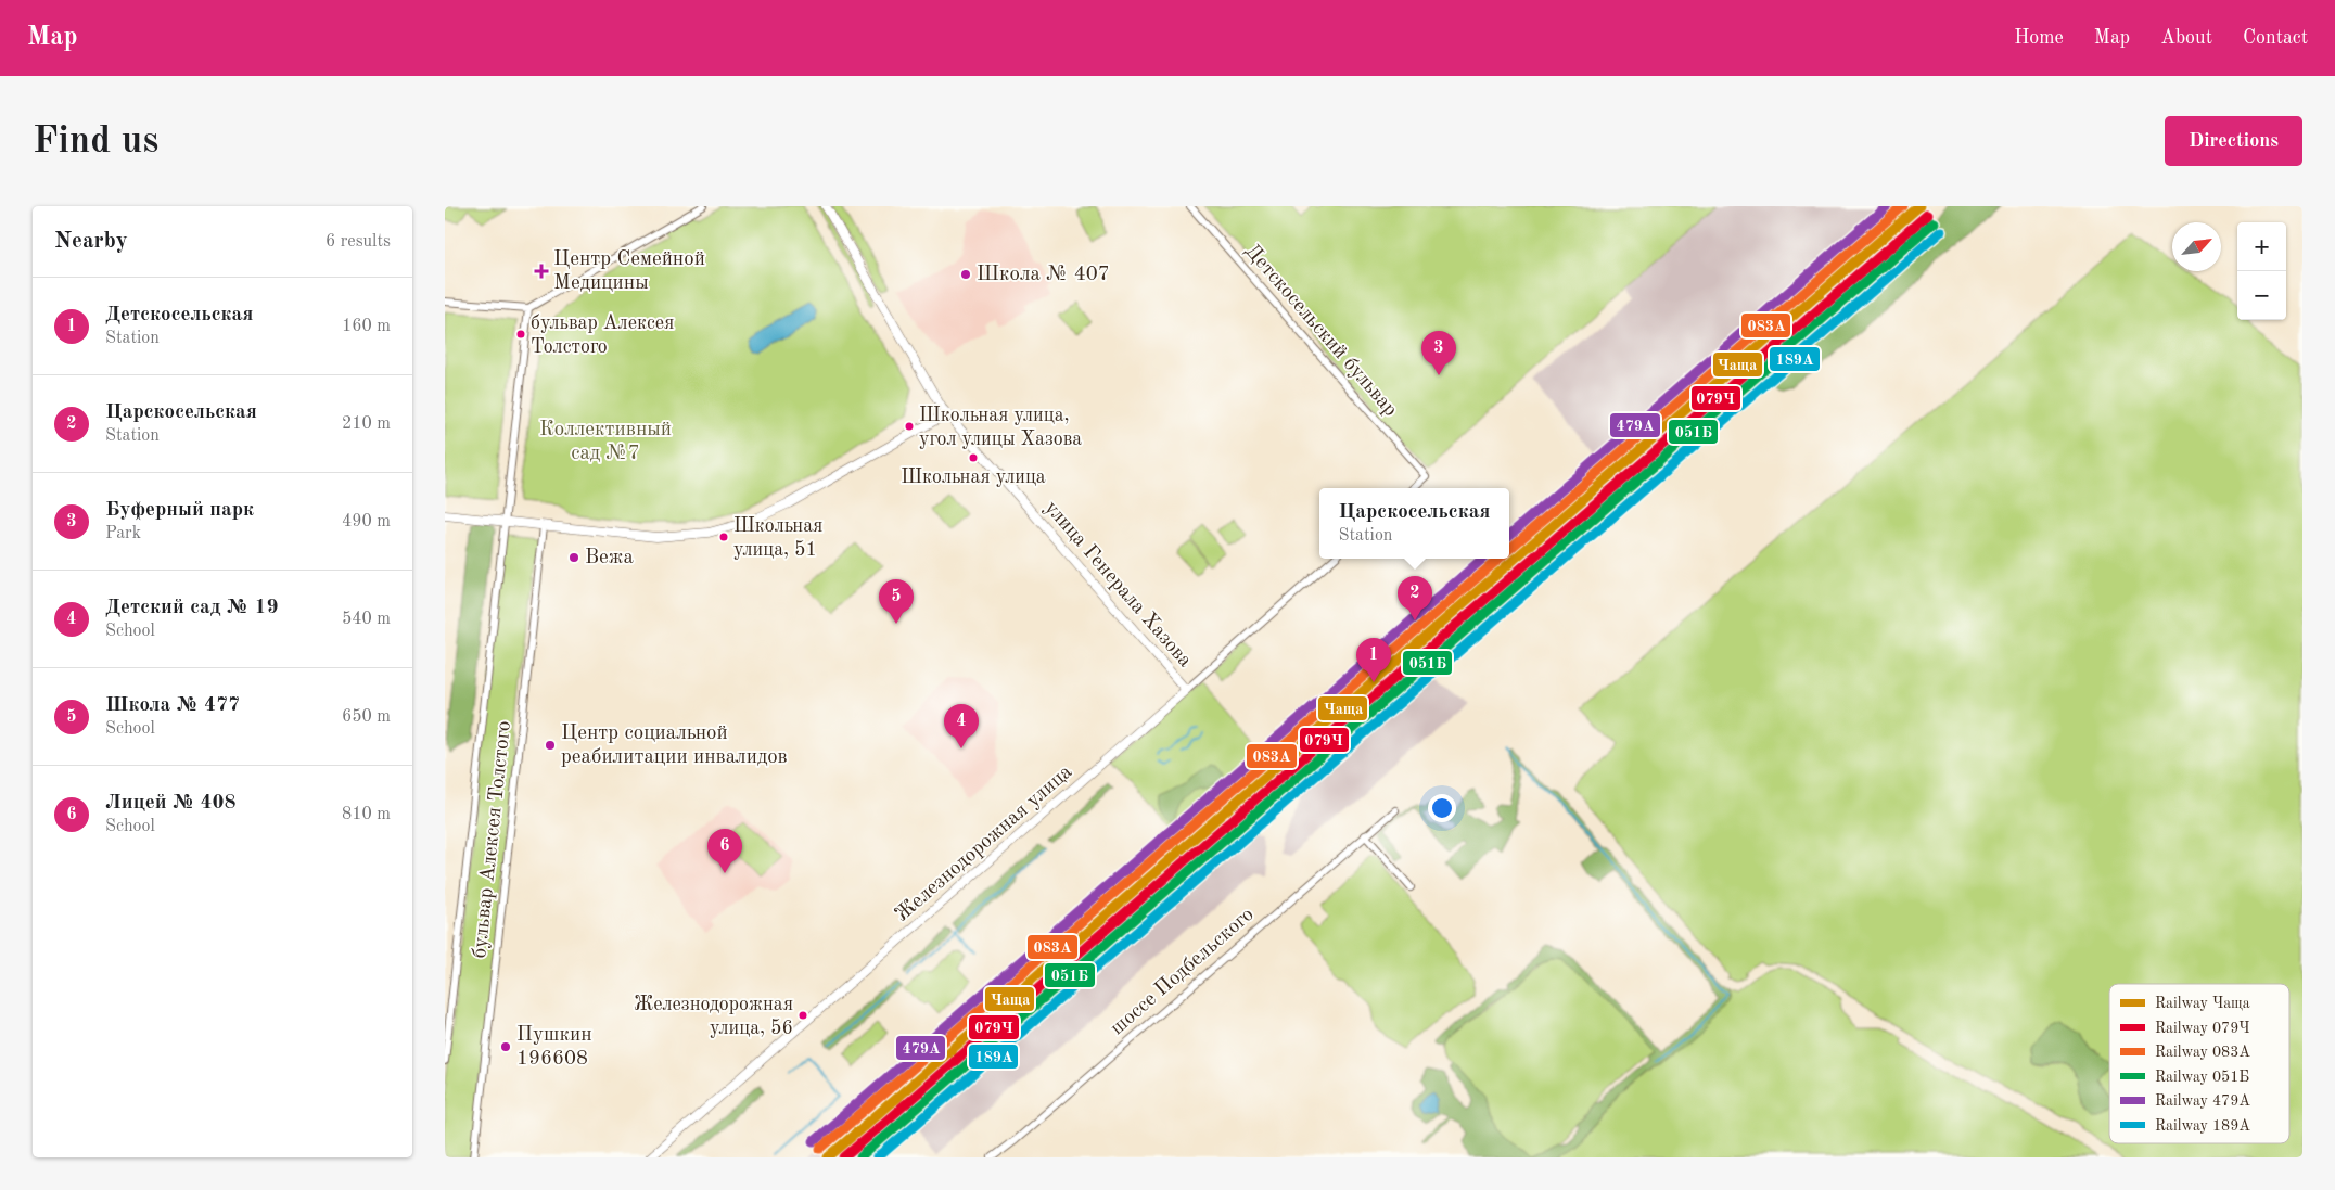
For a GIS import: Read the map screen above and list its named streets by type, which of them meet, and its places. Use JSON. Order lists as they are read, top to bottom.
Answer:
{
  "streets": {
    "street": [
      "Детскосельский бульвар",
      "улица Генерала Хазова",
      "бульвар Алексея Толстого",
      "Железнодорожная улица",
      "шоссе Подбельского"
    ]
  },
  "crossings": [
    ["улица Генерала Хазова", "Железнодорожная улица"]
  ],
  "parks": ["Коллективный сад №7"],
  "places": {
    "health": ["Центр Семейной Медицины"],
    "other": [
      "Школа № 407",
      "бульвар Алексея Толстого",
      "Школьная улица, угол улицы Хазова",
      "Школьная улица",
      "Школьная улица, 51",
      "Вежа",
      "Центр социальной реабилитации инвалидов",
      "Железнодорожная улица, 56",
      "Пушкин 196608"
    ]
  },
  "lines": [
    "rail line Чаща",
    "rail line 083А",
    "rail line 479А",
    "rail line 079Ч",
    "rail line 051Б",
    "rail line 189А"
  ],
  "legend": [
    "Railway Чаща",
    "Railway 079Ч",
    "Railway 083А",
    "Railway 051Б",
    "Railway 479А",
    "Railway 189А"
  ],
  "north": "top right",
  "page": {
    "header": "Map",
    "nav": [
      "Home",
      "Map",
      "About",
      "Contact"
    ],
    "buttons": "Directions",
    "title": "Find us",
    "heading": ["Nearby", "6 results"],
    "map_buttons": ["+", "−"],
    "list": [
      {
        "mark": "1",
        "name": "Детскосельская",
        "note": "Station",
        "value": "160 m"
      },
      {
        "mark": "2",
        "name": "Царскосельская",
        "note": "Station",
        "value": "210 m"
      },
      {
        "mark": "3",
        "name": "Буферный парк",
        "note": "Park",
        "value": "490 m"
      },
      {
        "mark": "4",
        "name": "Детский сад № 19",
        "note": "School",
        "value": "540 m"
      },
      {
        "mark": "5",
        "name": "Школа № 477",
        "note": "School",
        "value": "650 m"
      },
      {
        "mark": "6",
        "name": "Лицей № 408",
        "note": "School",
        "value": "810 m"
      }
    ],
    "pins": [
      "3",
      "2",
      "5",
      "1",
      "4",
      "6"
    ],
    "popup": ["Царскосельская", "Station"]
  }
}
